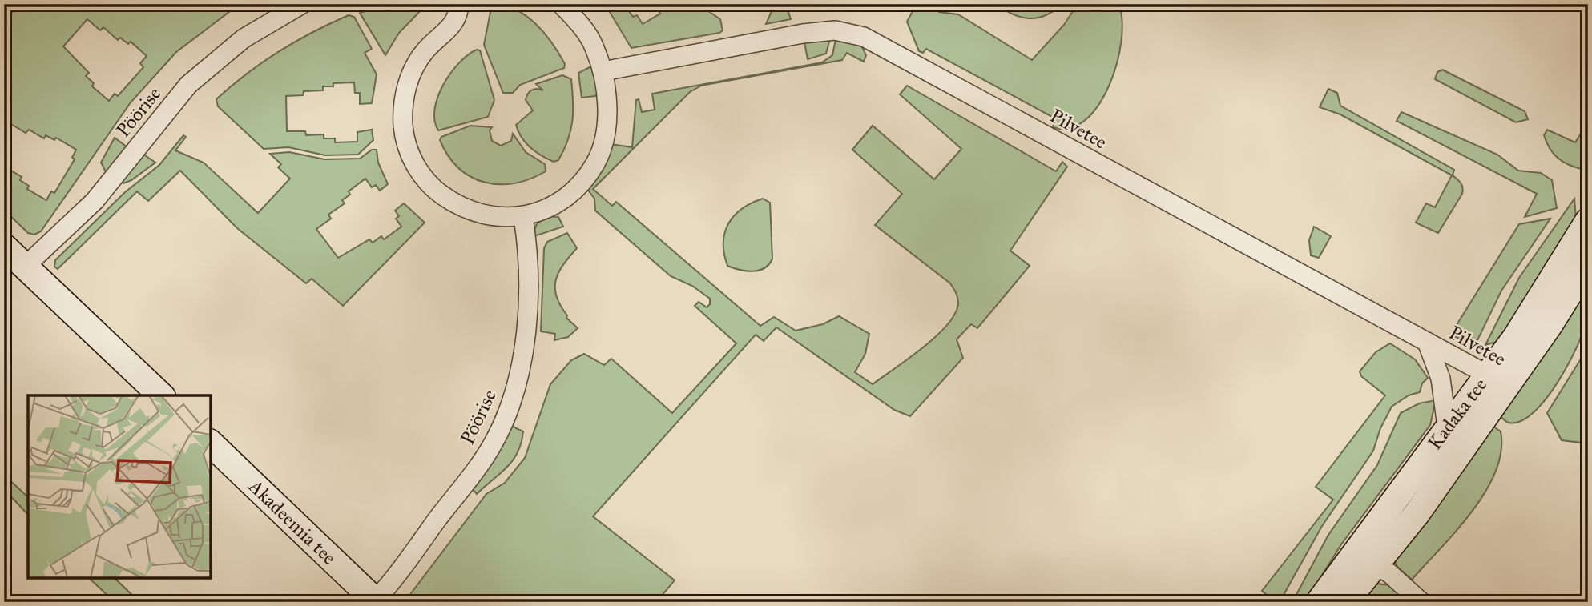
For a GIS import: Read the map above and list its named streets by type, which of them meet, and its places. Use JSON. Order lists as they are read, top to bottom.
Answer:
{
  "streets": {
    "main road": ["Kadaka tee", "Akadeemia tee"],
    "street": ["Pöörise", "Pilvetee"]
  },
  "crossings": [
    ["Pöörise", "Akadeemia tee"],
    ["Pilvetee", "Kadaka tee"]
  ]
}
